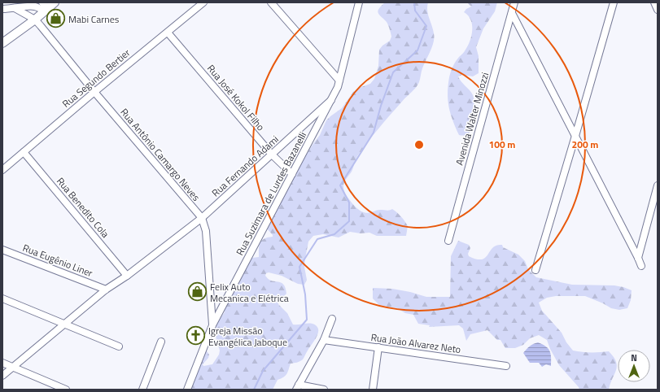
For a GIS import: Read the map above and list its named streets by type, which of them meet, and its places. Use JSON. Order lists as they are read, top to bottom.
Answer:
{
  "streets": {
    "street": [
      "Rua Segundo Bertier",
      "Rua José Kokol Filho",
      "Avenida Walter Minozzi",
      "Rua Antônio Camargo Neves",
      "Rua Fernando Adami",
      "Rua Suzimara de Lurdes Bazanelli",
      "Rua Benedito Cola",
      "Rua Eugênio Liner",
      "Rua João Alvarez Neto"
    ]
  },
  "crossings": [
    ["Rua Segundo Bertier", "Rua José Kokol Filho"],
    ["Rua Segundo Bertier", "Rua Antônio Camargo Neves"],
    ["Rua Segundo Bertier", "Rua Benedito Cola"],
    ["Rua José Kokol Filho", "Rua Fernando Adami"],
    ["Rua José Kokol Filho", "Rua Suzimara de Lurdes Bazanelli"],
    ["Rua Antônio Camargo Neves", "Rua Fernando Adami"],
    ["Rua Antônio Camargo Neves", "Rua Suzimara de Lurdes Bazanelli"],
    ["Rua Fernando Adami", "Rua Suzimara de Lurdes Bazanelli"],
    ["Rua Fernando Adami", "Rua Benedito Cola"],
    ["Rua Fernando Adami", "Rua Eugênio Liner"]
  ],
  "places": {
    "shop": ["Mabi Carnes", "Felix Auto Mecanica e Elétrica"],
    "church": ["Igreja Missão Evangélica Jaboque"]
  },
  "north": "top",
  "rings": ["100 m", "200 m"]
}
